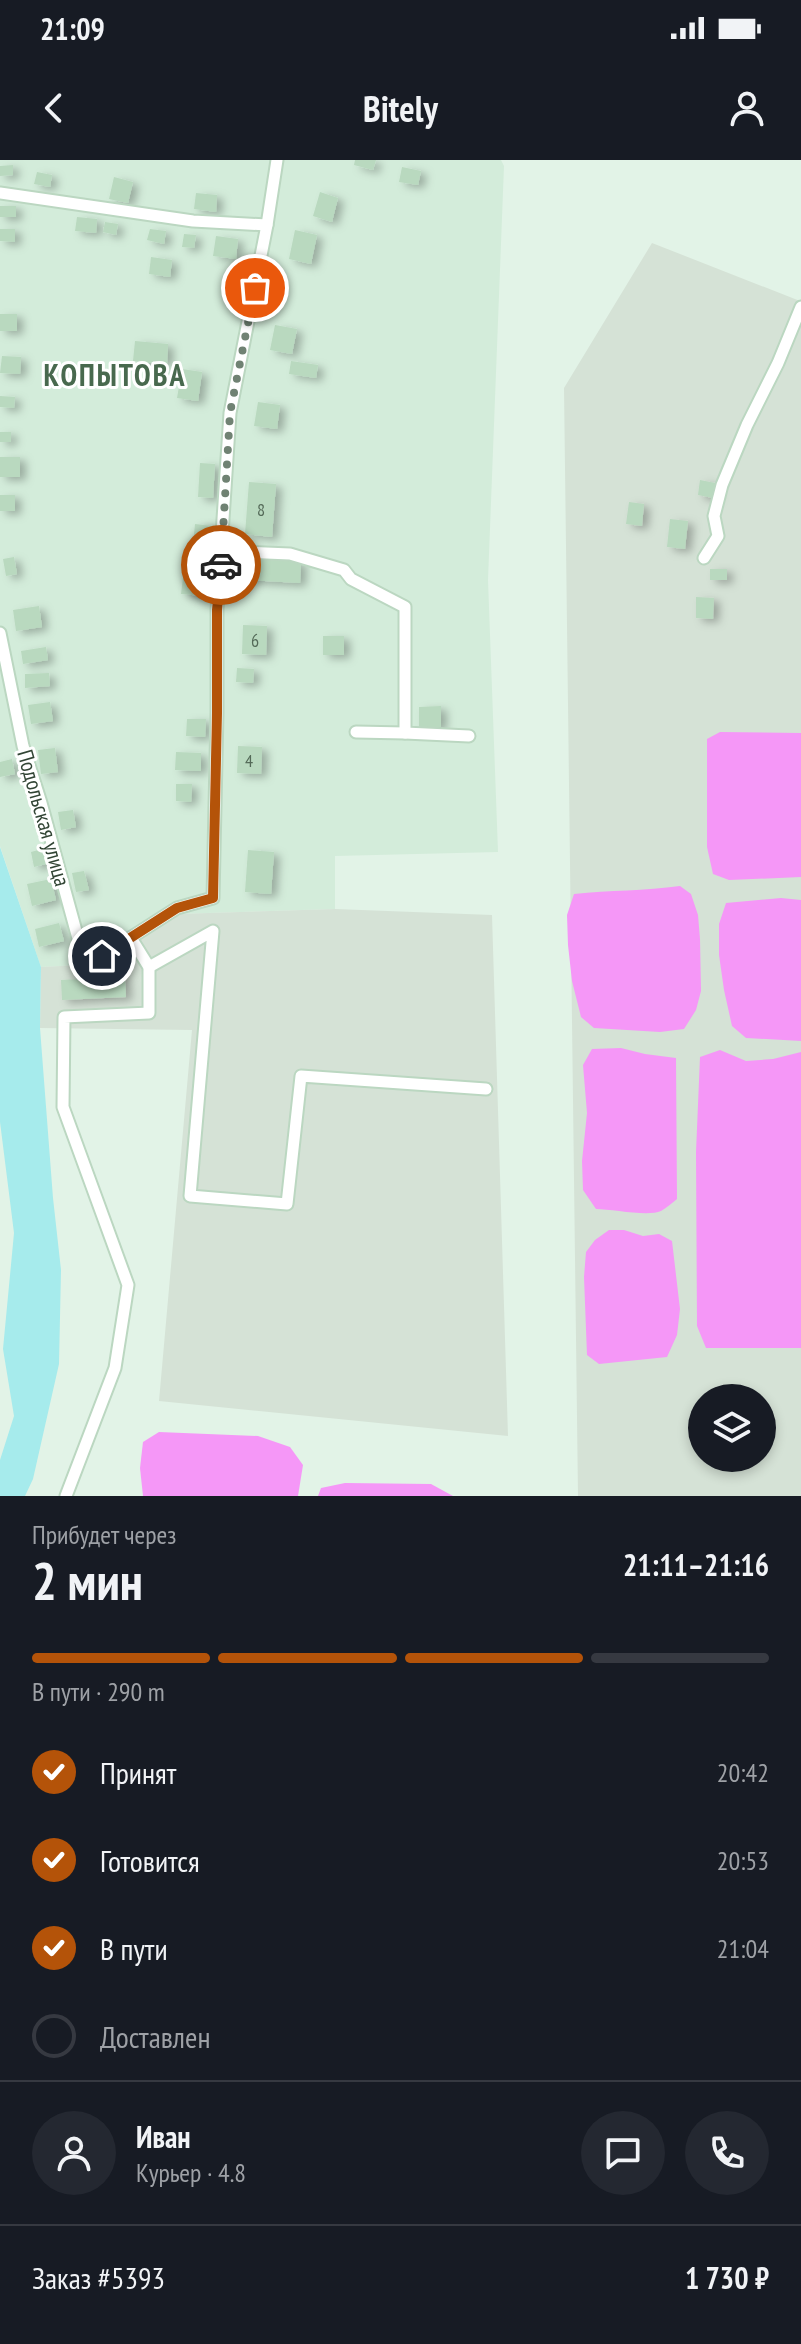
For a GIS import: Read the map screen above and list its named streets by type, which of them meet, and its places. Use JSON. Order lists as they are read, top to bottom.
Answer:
{
  "streets": {
    "street": ["Подольская улица"]
  },
  "districts": ["КОПЫТОВА"],
  "house_numbers": ["8", "6", "4"],
  "page": {
    "status": "21:09",
    "header": "Bitely",
    "heading": ["2 мин", "Прибудет через", "21:11–21:16"],
    "panel": [
      "Иван",
      "Курьер · 4.8",
      "Заказ #5393",
      "1 730 ₽"
    ],
    "bar": "В пути · 290 m",
    "list": [
      ["Принят", "20:42"],
      ["Готовится", "20:53"],
      ["В пути", "21:04"],
      "Доставлен"
    ]
  }
}
